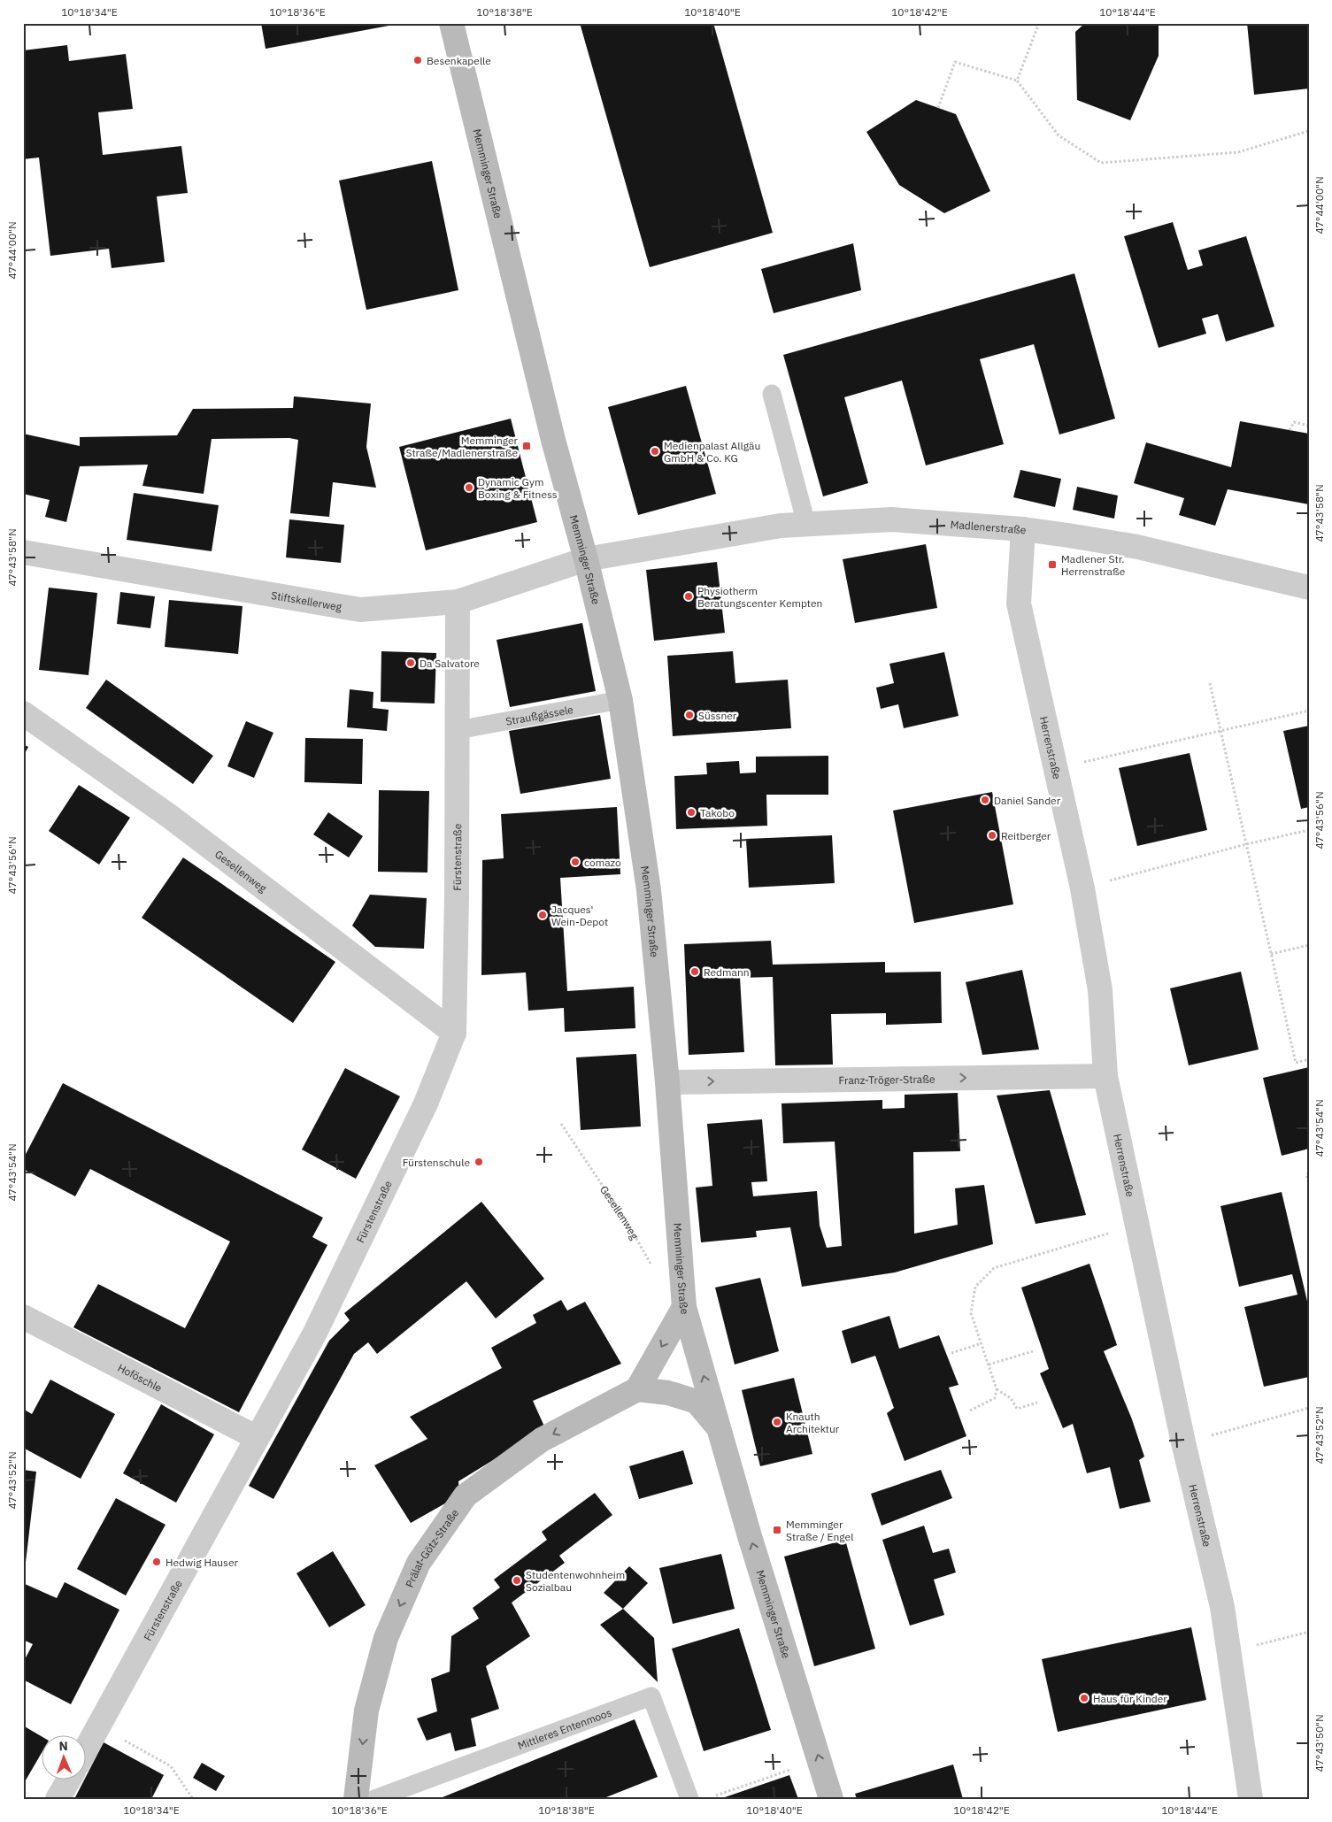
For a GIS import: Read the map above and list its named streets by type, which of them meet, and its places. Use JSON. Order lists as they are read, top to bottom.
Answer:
{
  "streets": {
    "street": [
      "Memminger Straße",
      "Madlenerstraße",
      "Stiftskellerweg",
      "Herrenstraße",
      "Fürstenstraße",
      "Gesellenweg",
      "Franz-Tröger-Straße",
      "Hoföschle",
      "Prälat-Götz-Straße"
    ],
    "lane": ["Straußgässele", "Mittleres Entenmoos"]
  },
  "crossings": [
    ["Memminger Straße", "Madlenerstraße"],
    ["Memminger Straße", "Stiftskellerweg"],
    ["Memminger Straße", "Straußgässele"],
    ["Memminger Straße", "Franz-Tröger-Straße"],
    ["Madlenerstraße", "Stiftskellerweg"],
    ["Madlenerstraße", "Herrenstraße"],
    ["Stiftskellerweg", "Fürstenstraße"],
    ["Straußgässele", "Fürstenstraße"],
    ["Herrenstraße", "Franz-Tröger-Straße"],
    ["Fürstenstraße", "Gesellenweg"],
    ["Fürstenstraße", "Hoföschle"]
  ],
  "one_way": ["Franz-Tröger-Straße", "Prälat-Götz-Straße"],
  "places": {
    "other": [
      "Besenkapelle",
      "Medienpalast Allgäu GmbH & Co. KG",
      "Dynamic Gym Boxing & Fitness",
      "Physiotherm Beratungscenter Kempten",
      "Da Salvatore",
      "Süssner",
      "Daniel Sander",
      "Takobo",
      "Reitberger",
      "comazo",
      "Jacques' Wein-Depot",
      "Redmann",
      "Fürstenschule",
      "Knauth Architektur",
      "Hedwig Hauser",
      "Studentenwohnheim Sozialbau",
      "Haus für Kinder"
    ],
    "transit": ["Memminger Straße/Madlenerstraße", "Madlener Str. Herrenstraße", "Memminger Straße / Engel"]
  },
  "north": "top",
  "coordinates": [
    "10°18'34\"E",
    "10°18'36\"E",
    "10°18'38\"E",
    "10°18'40\"E",
    "10°18'42\"E",
    "10°18'44\"E",
    "47°44'00\"N",
    "47°43'58\"N",
    "47°43'56\"N",
    "47°43'54\"N",
    "47°43'52\"N",
    "47°43'50\"N"
  ]
}
